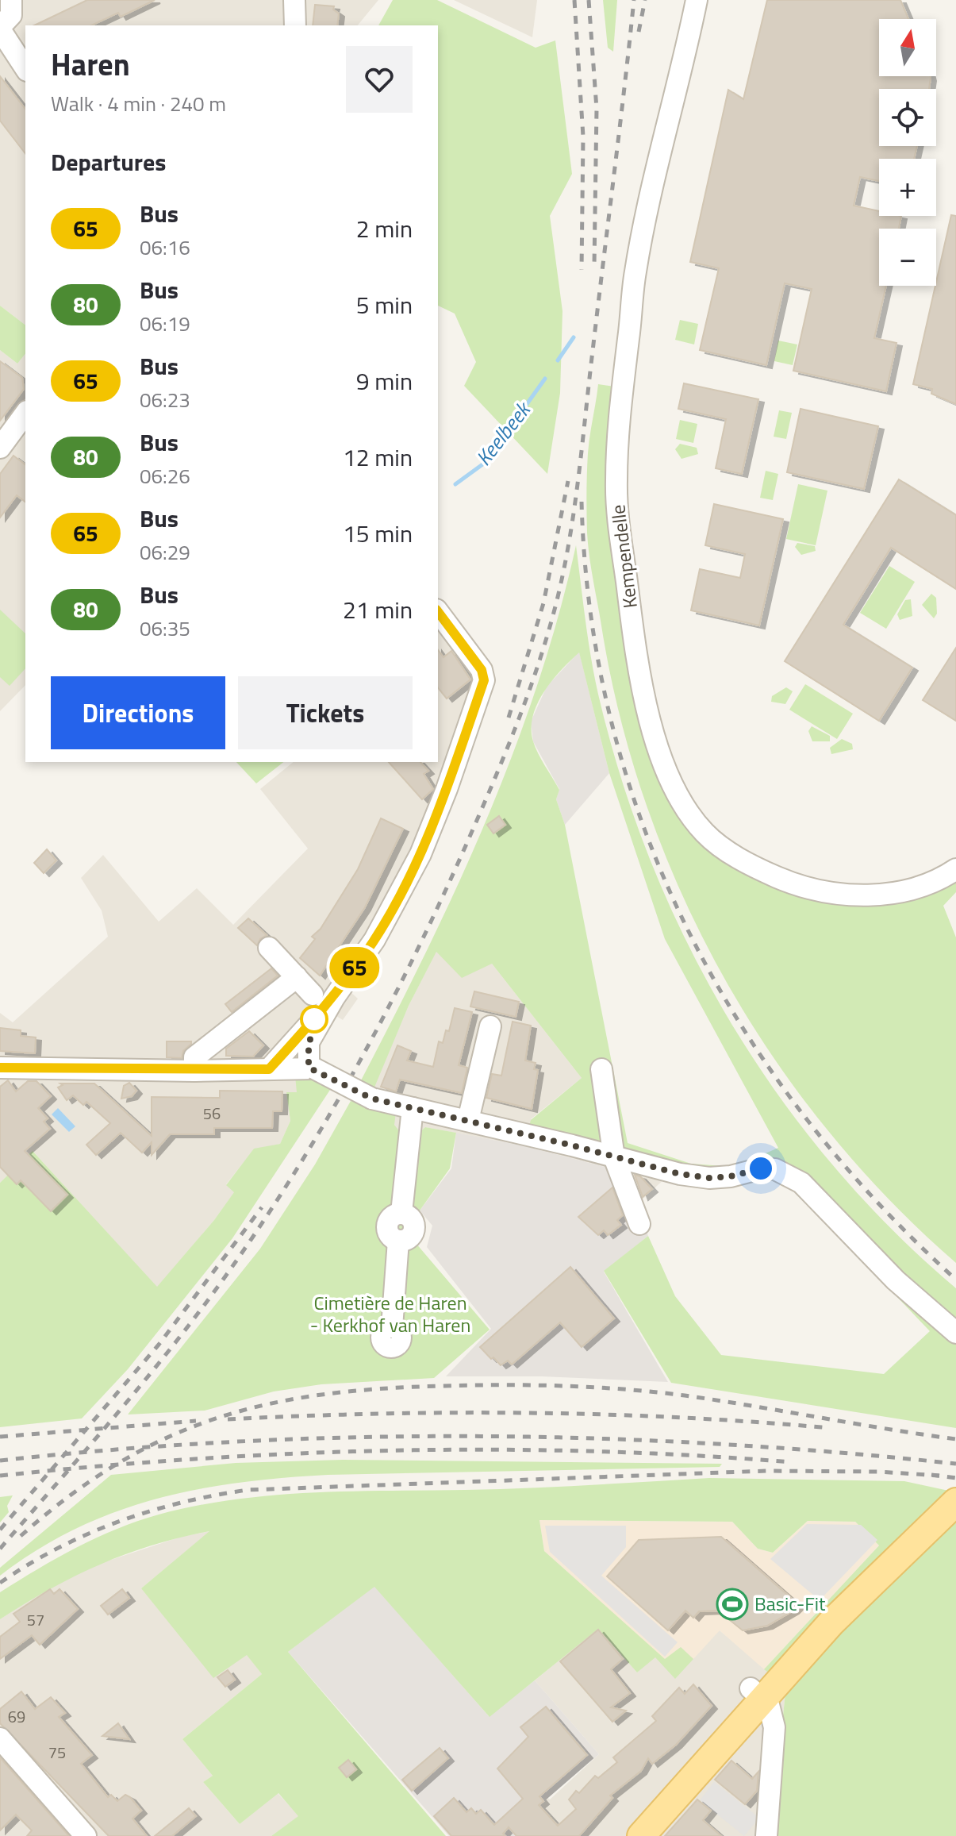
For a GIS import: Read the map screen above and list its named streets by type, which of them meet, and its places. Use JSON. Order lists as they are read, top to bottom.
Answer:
{
  "streets": {
    "street": ["Kempendelle"]
  },
  "water": ["Keelbeek"],
  "parks": ["Cimetière de Haren - Kerkhof van Haren"],
  "places": {
    "sports": ["Basic-Fit"]
  },
  "lines": ["bus line 65"],
  "house_numbers": [
    "56",
    "57",
    "69",
    "75"
  ],
  "north": "top",
  "page": {
    "on_map": "65",
    "map_buttons": ["+", "−"],
    "heading": [
      ["Haren", "Walk · 4 min · 240 m"],
      "Departures"
    ],
    "list": [
      {
        "mark": "65",
        "name": "Bus",
        "note": "06:16",
        "value": "2 min"
      },
      {
        "mark": "80",
        "name": "Bus",
        "note": "06:19",
        "value": "5 min"
      },
      {
        "mark": "65",
        "name": "Bus",
        "note": "06:23",
        "value": "9 min"
      },
      {
        "mark": "80",
        "name": "Bus",
        "note": "06:26",
        "value": "12 min"
      },
      {
        "mark": "65",
        "name": "Bus",
        "note": "06:29",
        "value": "15 min"
      },
      {
        "mark": "80",
        "name": "Bus",
        "note": "06:35",
        "value": "21 min"
      }
    ],
    "buttons": ["Directions", "Tickets"]
  }
}
